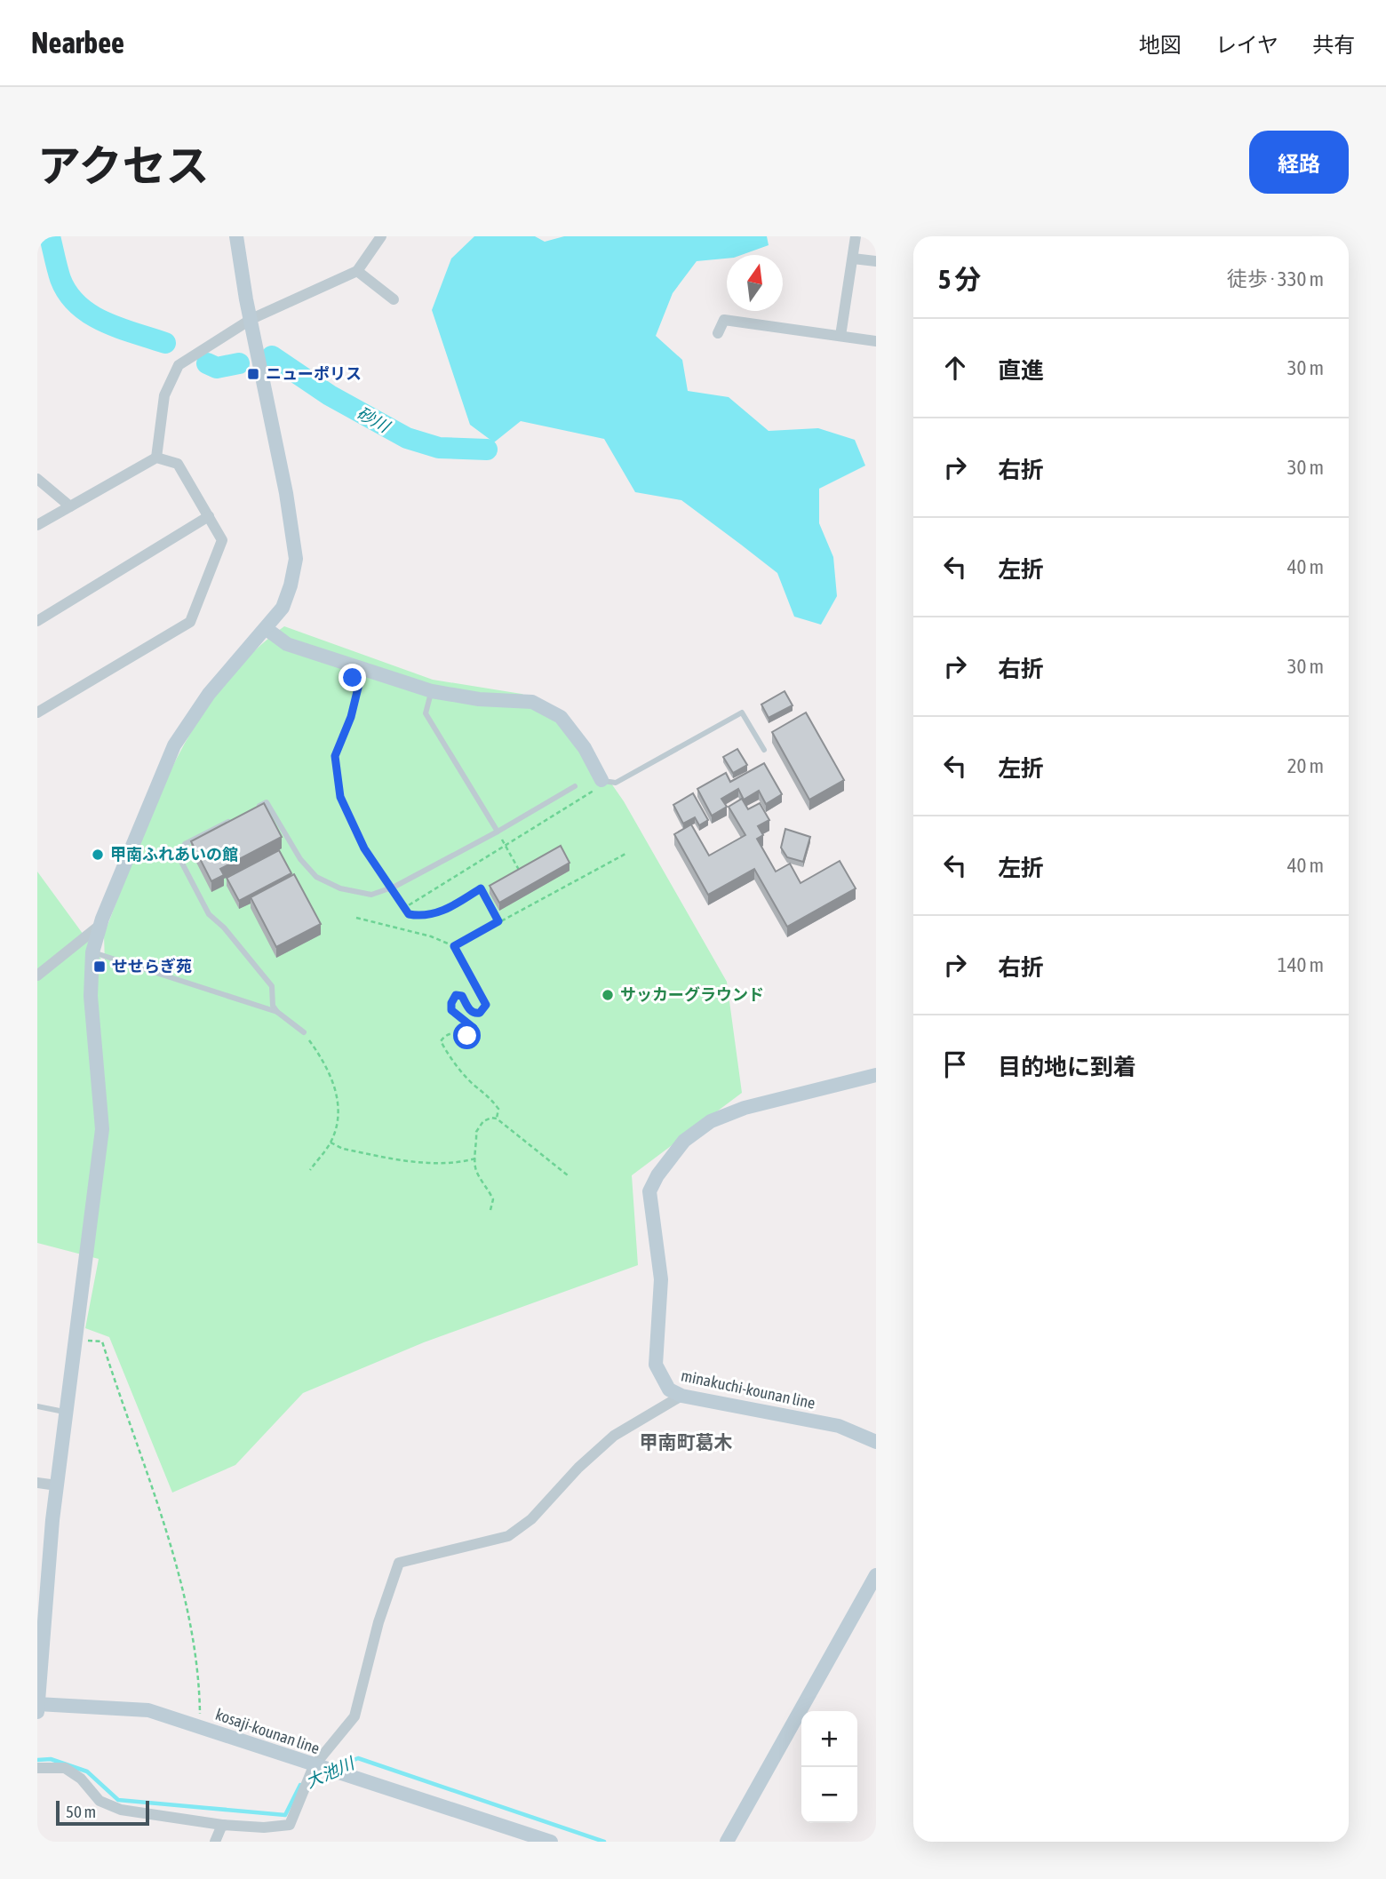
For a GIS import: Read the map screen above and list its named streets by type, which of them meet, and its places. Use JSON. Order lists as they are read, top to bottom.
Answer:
{
  "streets": {
    "street": ["minakuchi-kounan line", "kosaji-kounan line"]
  },
  "districts": ["甲南町葛木"],
  "water": ["砂川", "大池川"],
  "places": {
    "transit": ["ニューポリス", "せせらぎ苑"],
    "other": ["甲南ふれあいの館", "サッカーグラウンド"]
  },
  "scale_bar": "50 m",
  "north": "top",
  "page": {
    "header": "Nearbee",
    "nav": ["地図", "レイヤ", "共有"],
    "title": "アクセス",
    "buttons": "経路",
    "heading": ["5 分", "徒歩 · 330 m"],
    "list": [
      ["直進", "30 m"],
      ["右折", "30 m"],
      ["左折", "40 m"],
      ["右折", "30 m"],
      ["左折", "20 m"],
      ["左折", "40 m"],
      ["右折", "140 m"],
      "目的地に到着"
    ],
    "map_buttons": ["+", "−"],
    "scale": "50 m"
  }
}
